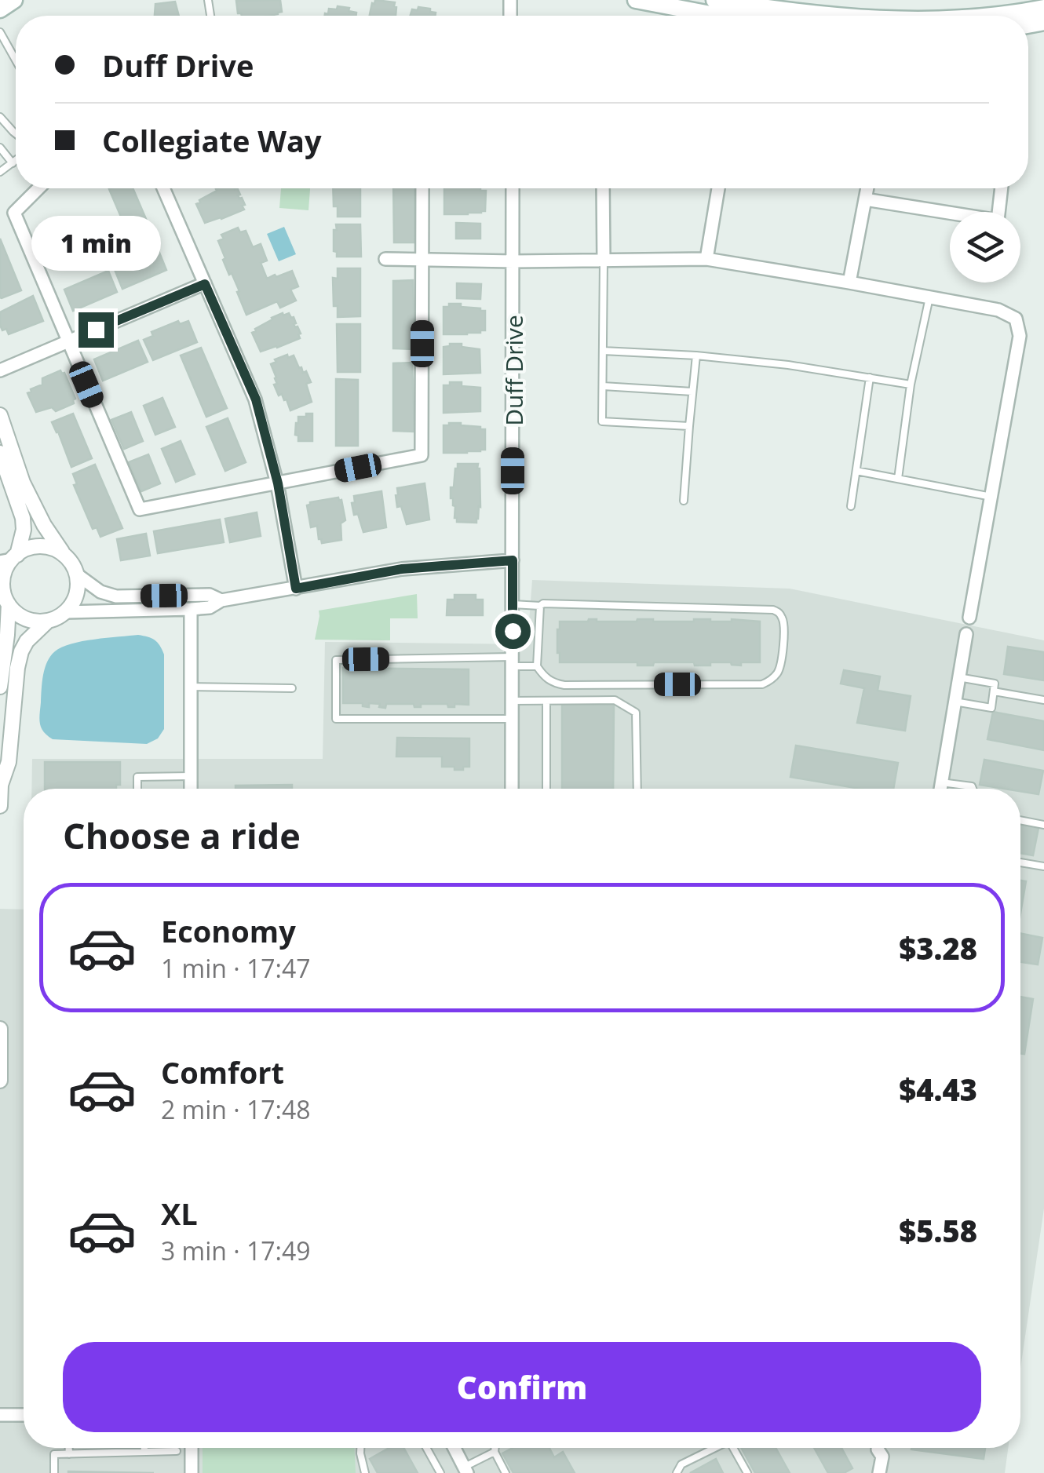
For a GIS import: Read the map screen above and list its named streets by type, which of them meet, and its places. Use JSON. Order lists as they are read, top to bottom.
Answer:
{
  "streets": {
    "street": ["Duff Drive"]
  },
  "page": {
    "banner": ["Duff Drive", "Collegiate Way"],
    "bubble": "1 min",
    "heading": "Choose a ride",
    "list": [
      {
        "name": "Economy",
        "note": "1 min · 17:47",
        "value": "$3.28"
      },
      {
        "name": "Comfort",
        "note": "2 min · 17:48",
        "value": "$4.43"
      },
      {
        "name": "XL",
        "note": "3 min · 17:49",
        "value": "$5.58"
      }
    ],
    "buttons": "Confirm"
  }
}
